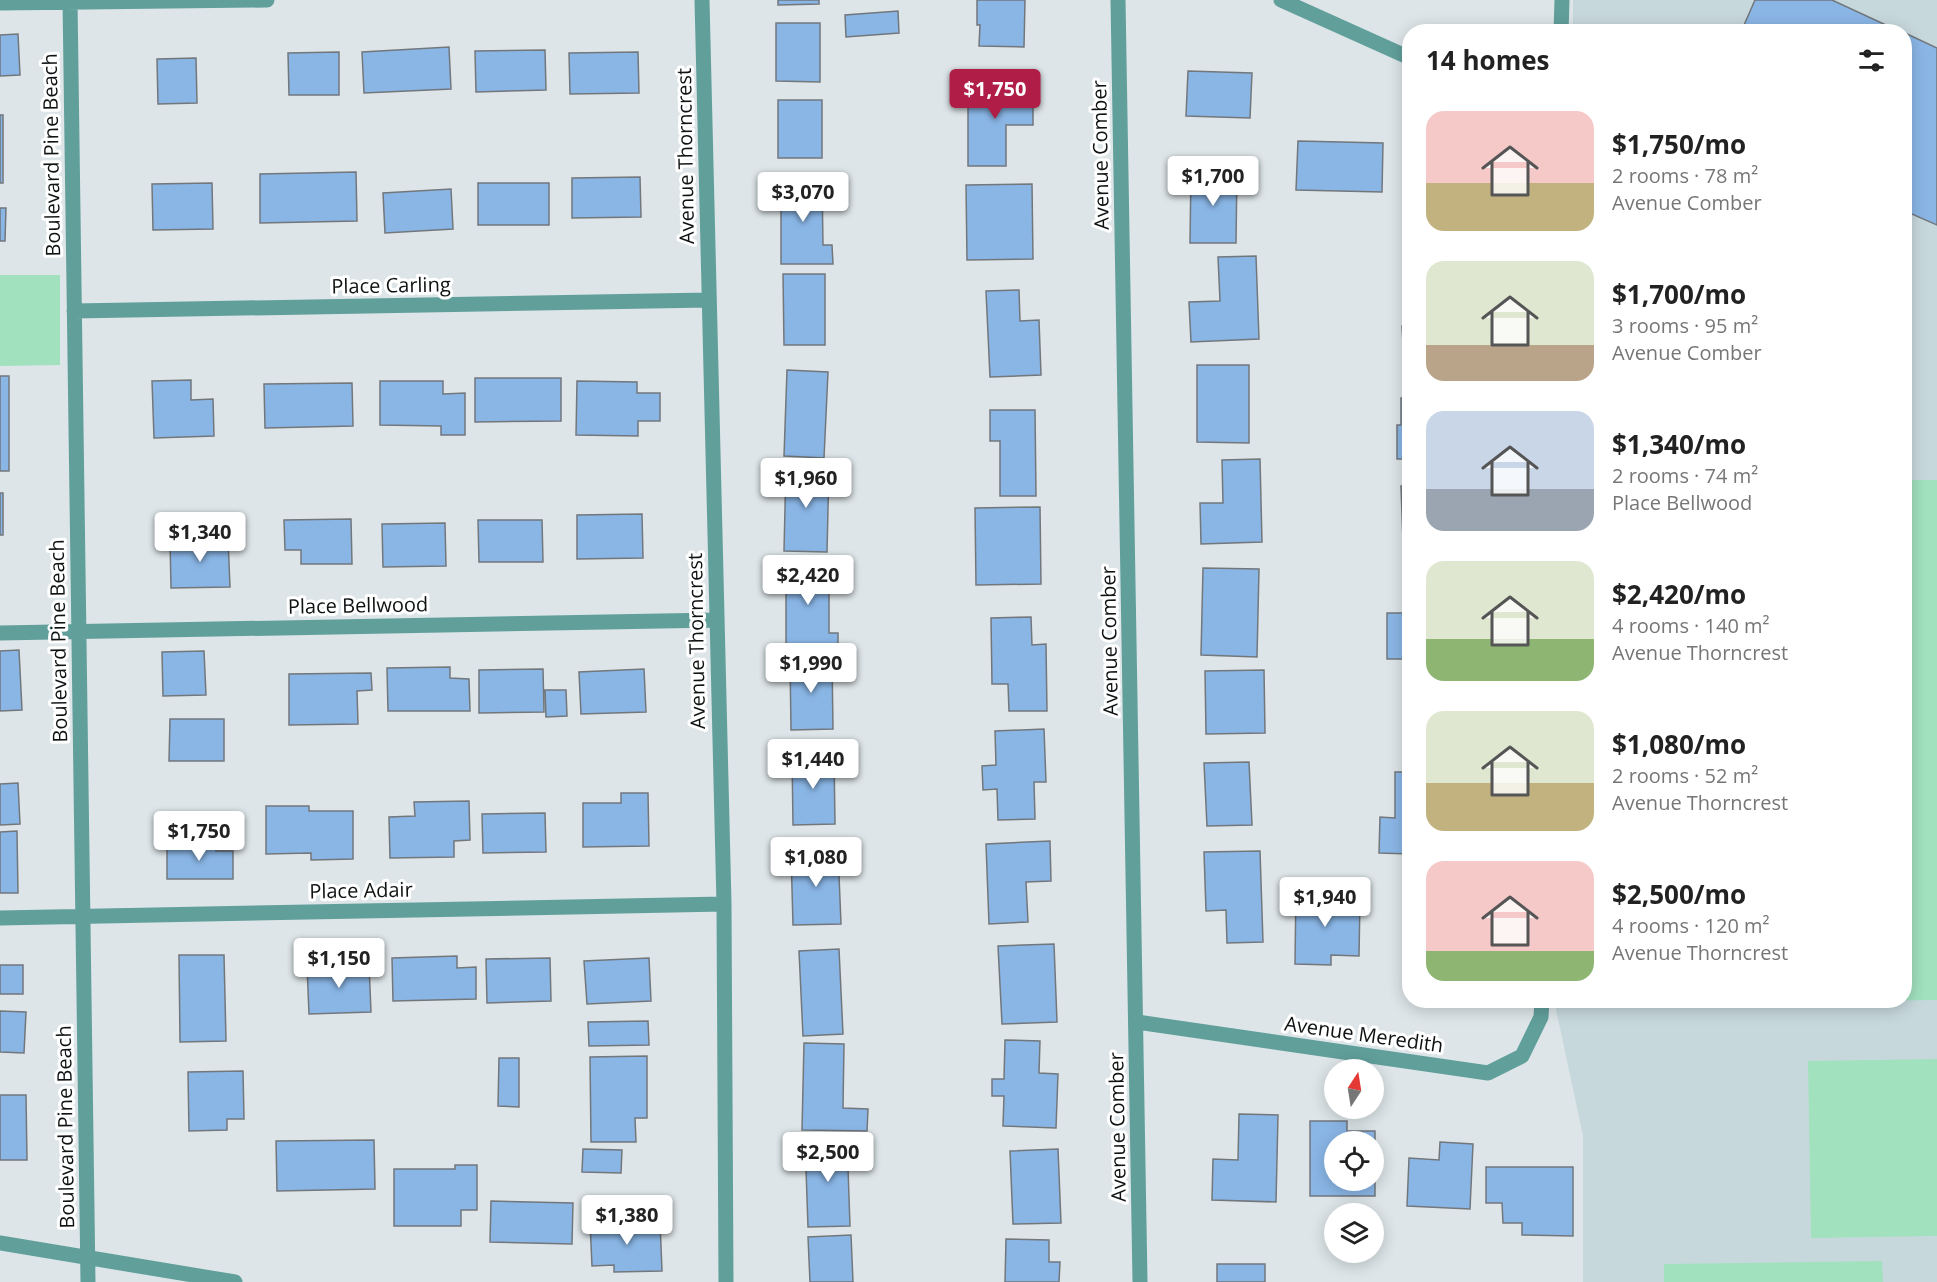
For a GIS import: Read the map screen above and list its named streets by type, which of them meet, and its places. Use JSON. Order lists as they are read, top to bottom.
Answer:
{
  "streets": {
    "street": [
      "Boulevard Pine Beach",
      "Avenue Comber",
      "Avenue Thorncrest",
      "Place Carling",
      "Place Bellwood",
      "Place Adair",
      "Avenue Meredith"
    ]
  },
  "crossings": [
    ["Boulevard Pine Beach", "Place Carling"],
    ["Boulevard Pine Beach", "Place Bellwood"],
    ["Boulevard Pine Beach", "Place Adair"],
    ["Avenue Comber", "Avenue Meredith"],
    ["Avenue Thorncrest", "Place Carling"],
    ["Avenue Thorncrest", "Place Bellwood"],
    ["Avenue Thorncrest", "Place Adair"]
  ],
  "north": "top",
  "page": {
    "heading": "14 homes",
    "price": [
      "$1,750",
      "$1,700",
      "$3,070",
      "$1,960",
      "$1,340",
      "$2,420",
      "$1,990",
      "$1,440",
      "$1,750",
      "$1,080",
      "$1,940",
      "$1,150",
      "$2,500",
      "$1,380"
    ],
    "list": [
      {
        "name": "$1,750/mo",
        "note": "2 rooms · 78 m² · Avenue Comber"
      },
      {
        "name": "$1,700/mo",
        "note": "3 rooms · 95 m² · Avenue Comber"
      },
      {
        "name": "$1,340/mo",
        "note": "2 rooms · 74 m² · Place Bellwood"
      },
      {
        "name": "$2,420/mo",
        "note": "4 rooms · 140 m² · Avenue Thorncrest"
      },
      {
        "name": "$1,080/mo",
        "note": "2 rooms · 52 m² · Avenue Thorncrest"
      },
      {
        "name": "$2,500/mo",
        "note": "4 rooms · 120 m² · Avenue Thorncrest"
      }
    ]
  }
}
